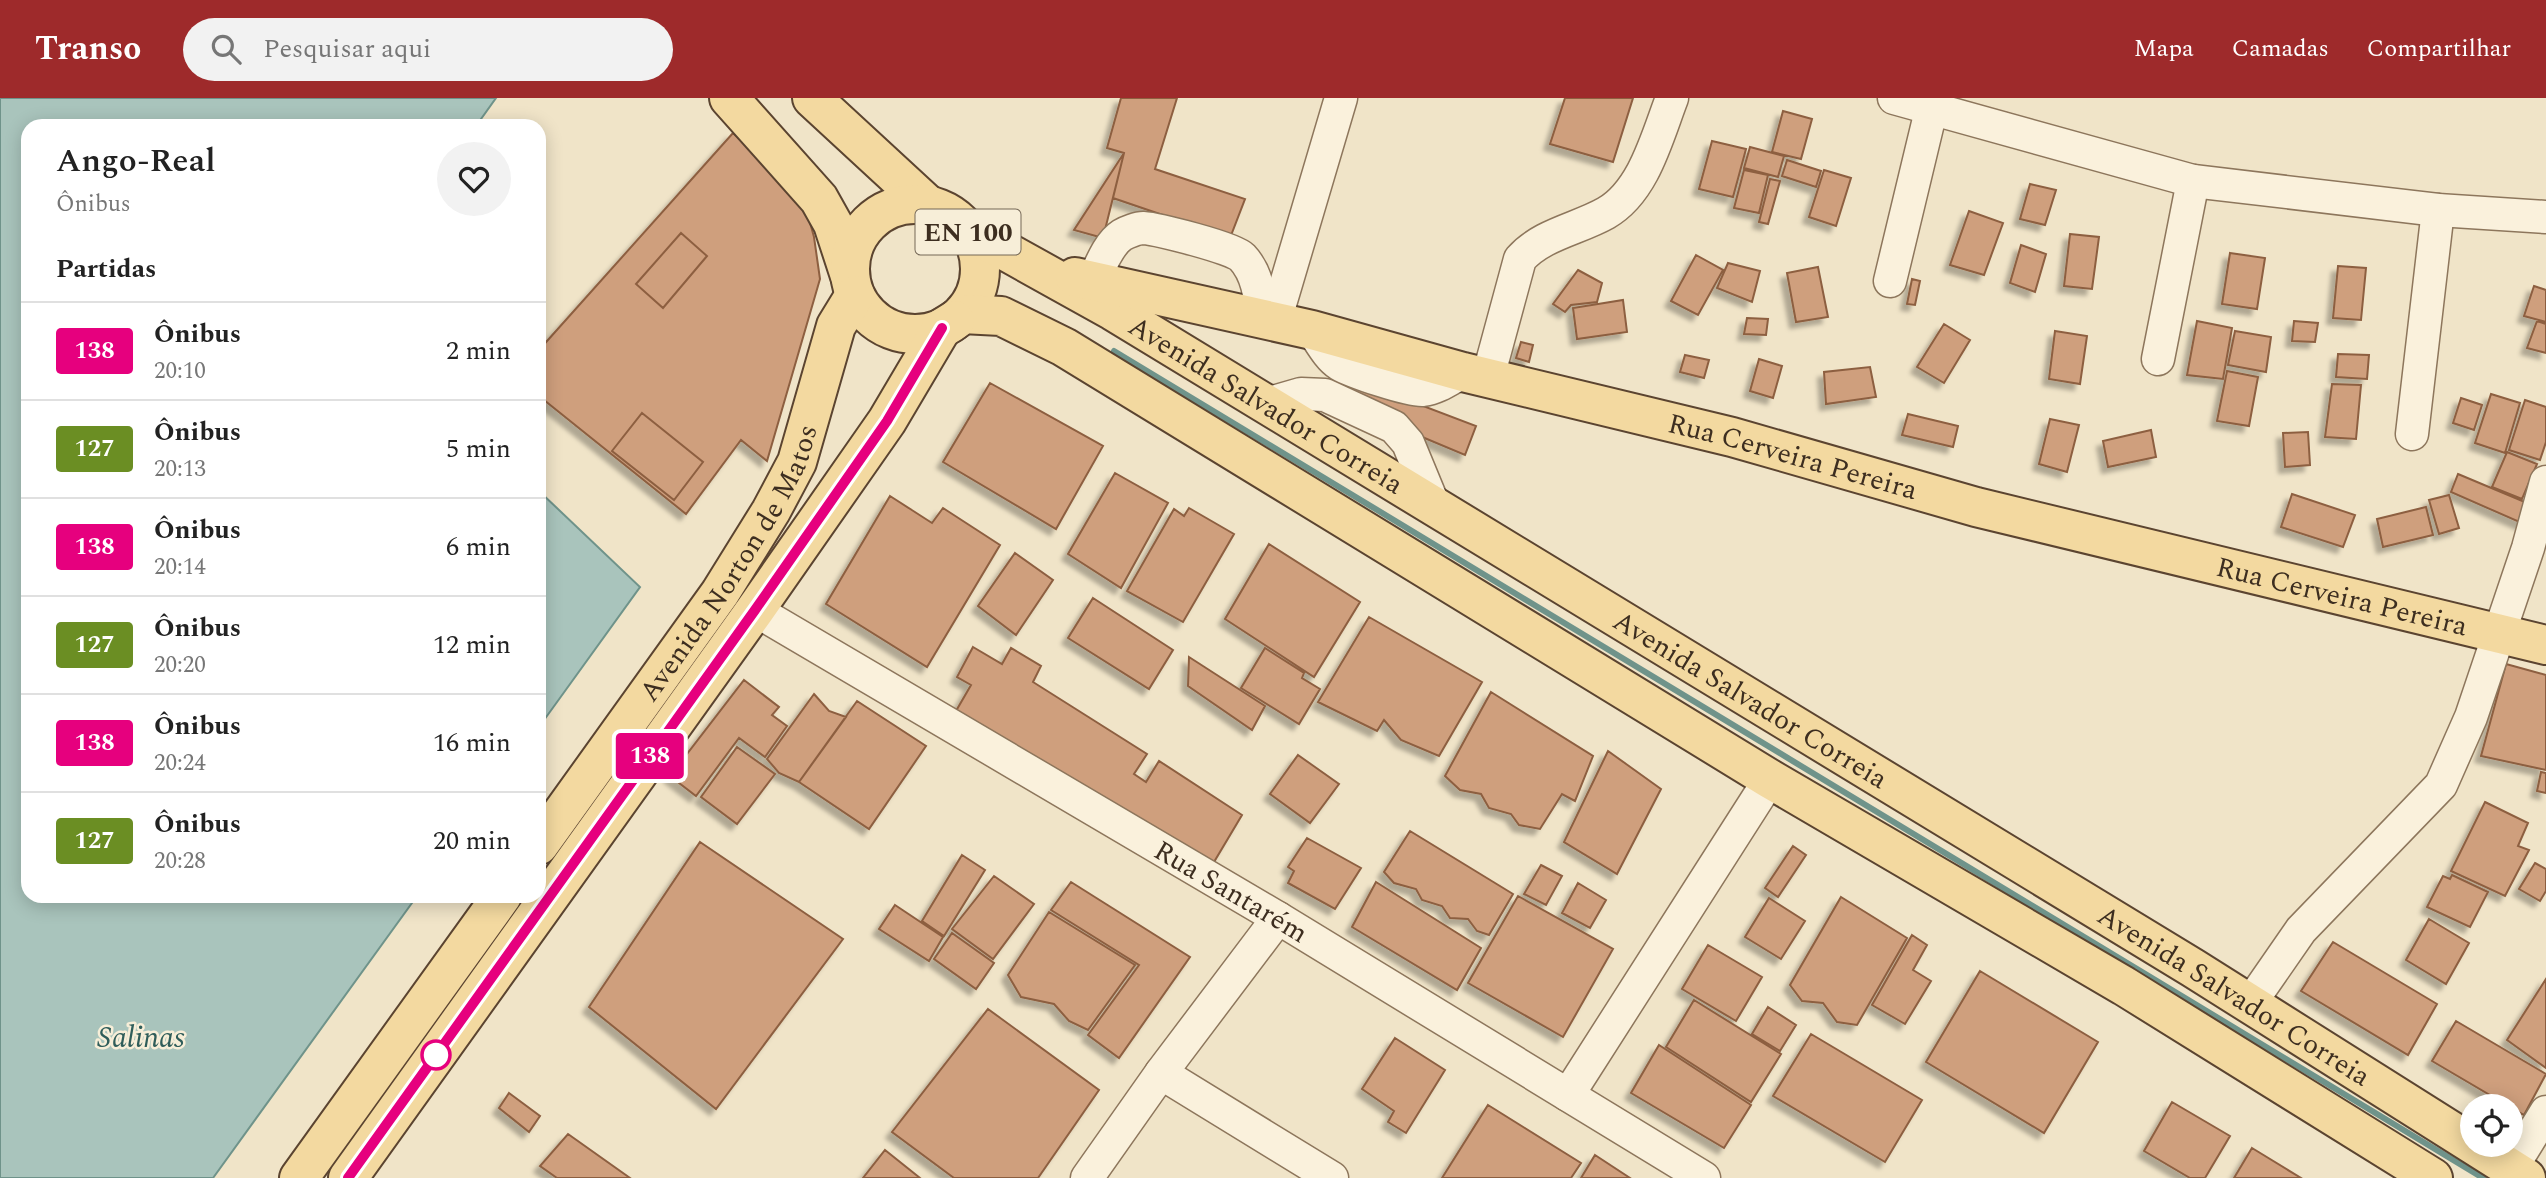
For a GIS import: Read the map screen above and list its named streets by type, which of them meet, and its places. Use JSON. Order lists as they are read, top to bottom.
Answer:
{
  "streets": {
    "main road": [
      "EN 100",
      "Avenida Salvador Correia",
      "Rua Cerveira Pereira",
      "Avenida Norton de Matos"
    ],
    "street": ["Rua Santarém"]
  },
  "crossings": [
    ["EN 100", "Avenida Salvador Correia"],
    ["EN 100", "Avenida Norton de Matos"],
    ["Avenida Salvador Correia", "Rua Cerveira Pereira"],
    ["Avenida Salvador Correia", "Avenida Norton de Matos"],
    ["Avenida Norton de Matos", "Rua Santarém"]
  ],
  "water": ["Salinas"],
  "lines": ["bus line 138"],
  "page": {
    "header": "Transo",
    "search": "Pesquisar aqui",
    "nav": ["Mapa", "Camadas", "Compartilhar"],
    "on_map": "138",
    "heading": [
      ["Ango-Real", "Ônibus"],
      "Partidas"
    ],
    "list": [
      {
        "mark": "138",
        "name": "Ônibus",
        "note": "20:10",
        "value": "2 min"
      },
      {
        "mark": "127",
        "name": "Ônibus",
        "note": "20:13",
        "value": "5 min"
      },
      {
        "mark": "138",
        "name": "Ônibus",
        "note": "20:14",
        "value": "6 min"
      },
      {
        "mark": "127",
        "name": "Ônibus",
        "note": "20:20",
        "value": "12 min"
      },
      {
        "mark": "138",
        "name": "Ônibus",
        "note": "20:24",
        "value": "16 min"
      },
      {
        "mark": "127",
        "name": "Ônibus",
        "note": "20:28",
        "value": "20 min"
      }
    ]
  }
}
